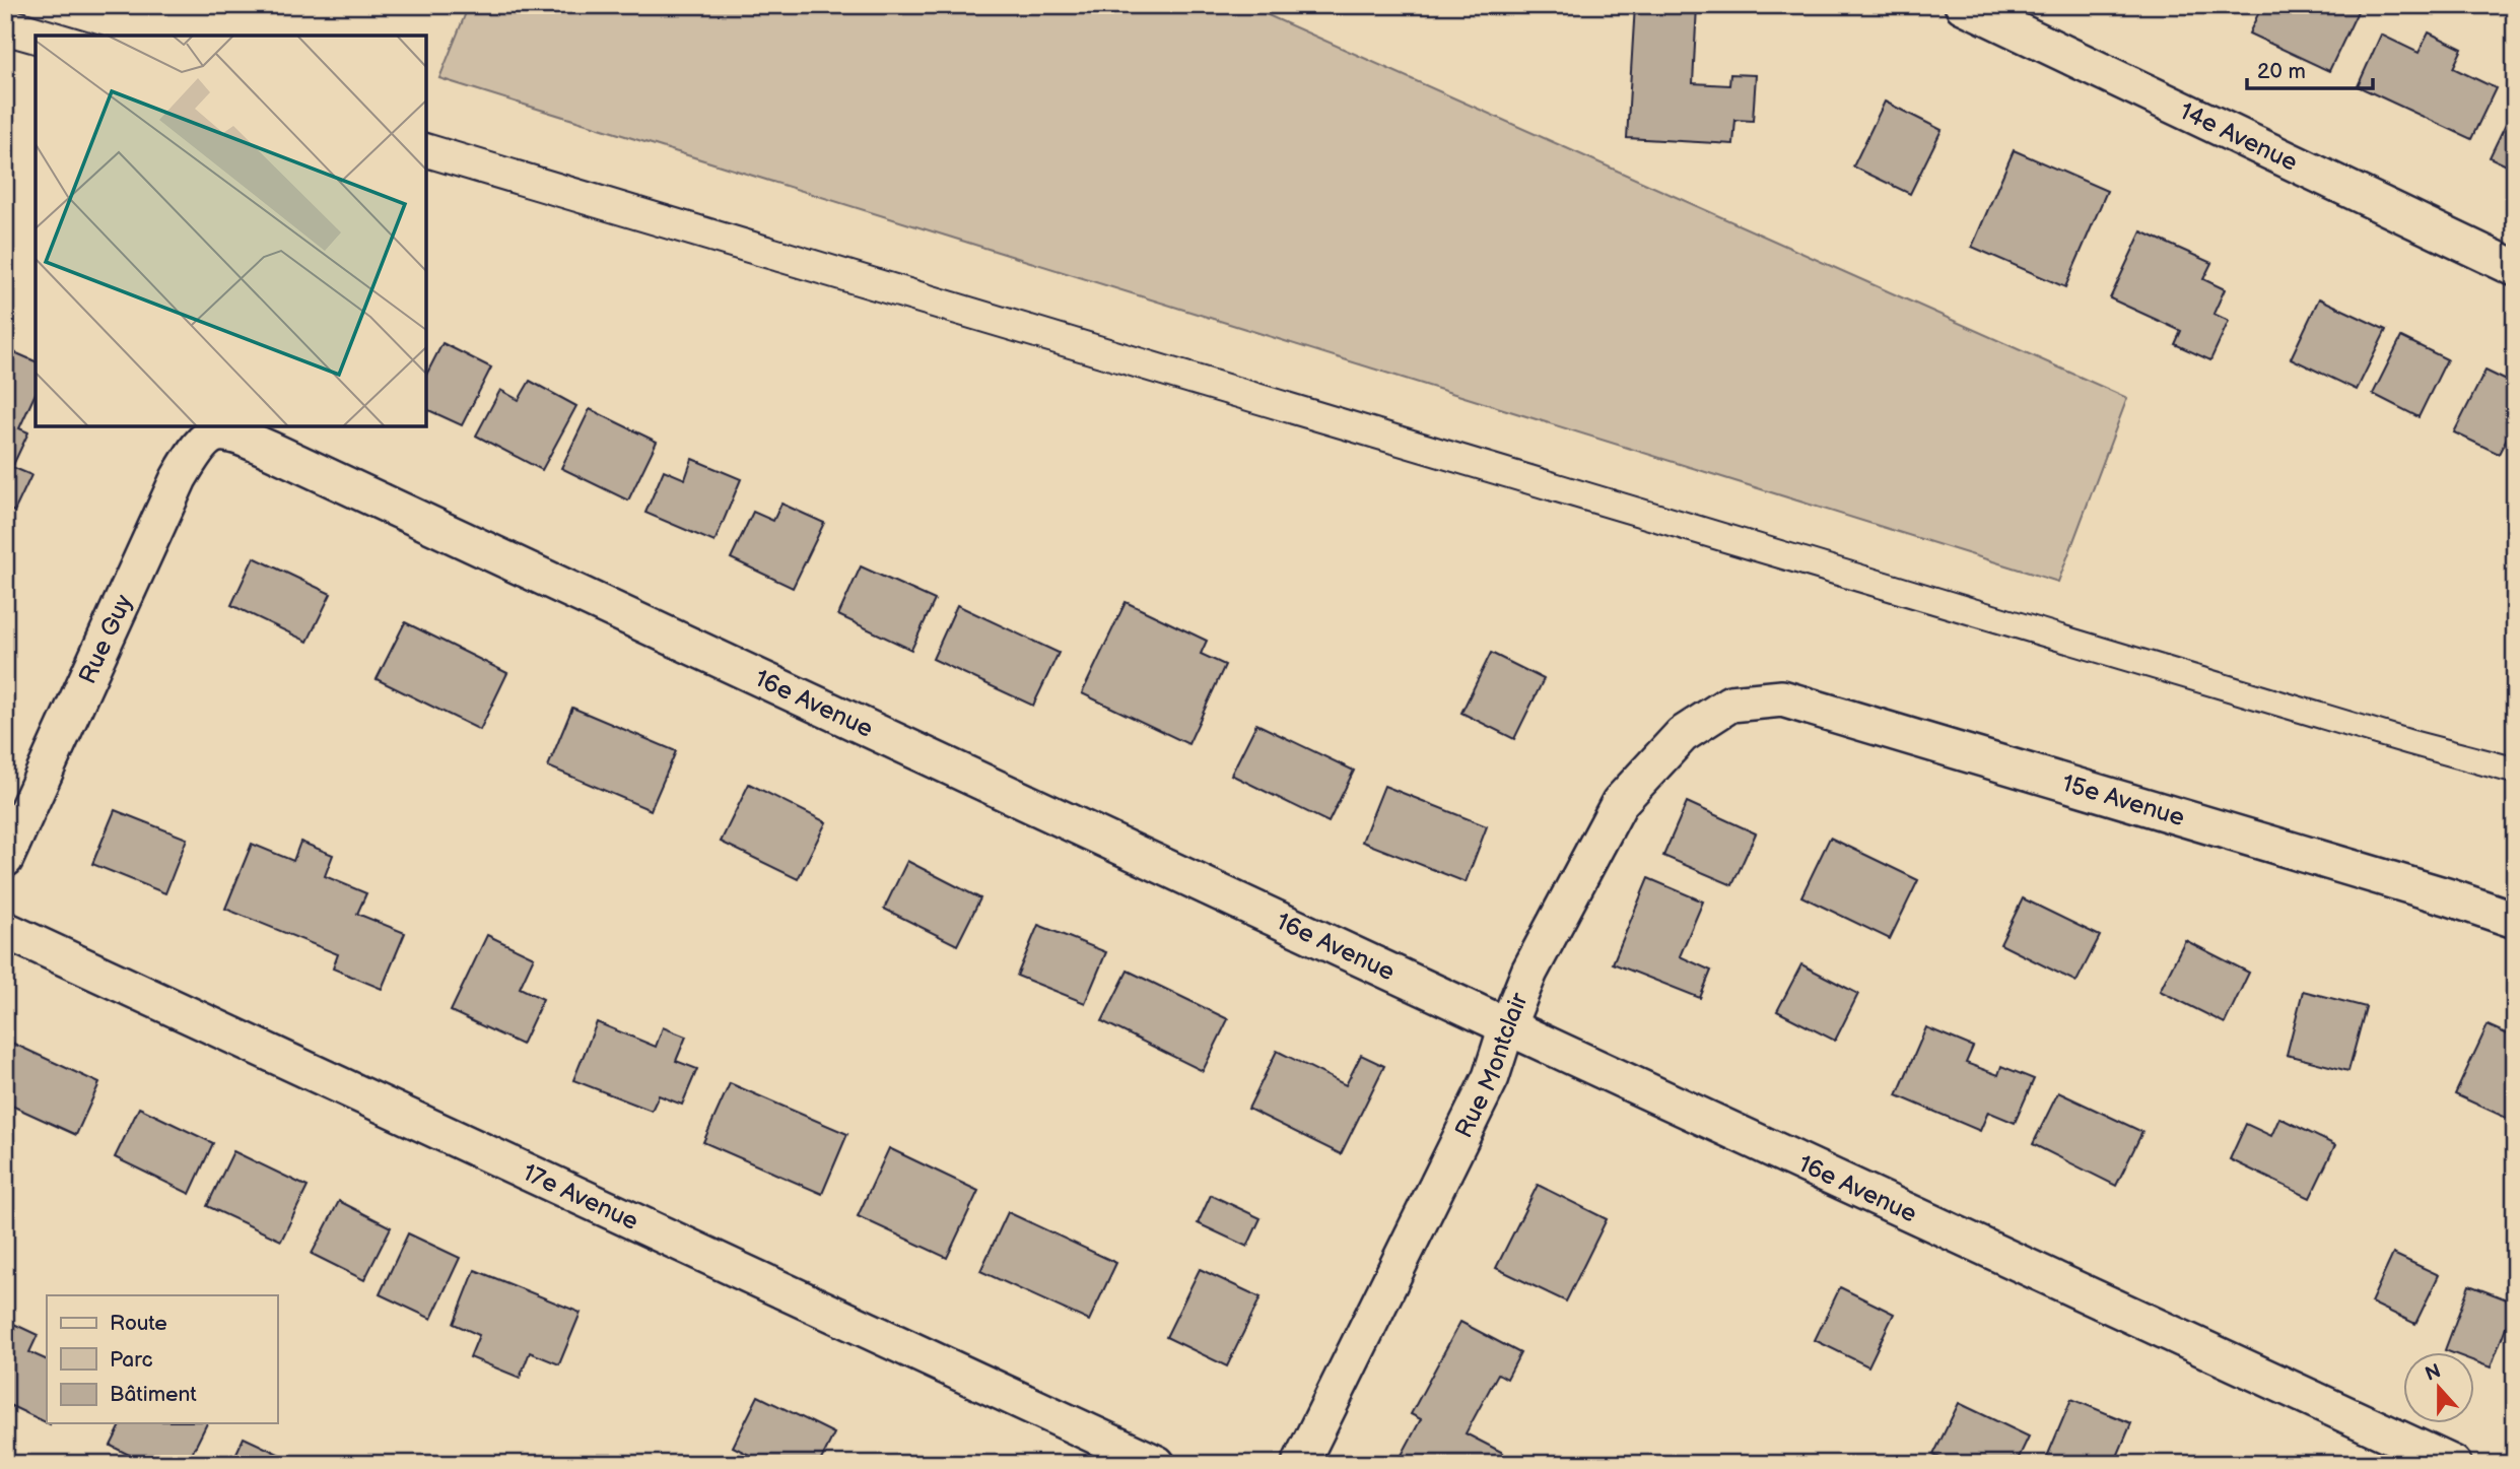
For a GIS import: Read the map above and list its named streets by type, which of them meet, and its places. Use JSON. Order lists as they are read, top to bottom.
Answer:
{
  "streets": {
    "street": [
      "14e Avenue",
      "Rue Guy",
      "16e Avenue",
      "15e Avenue",
      "Rue Montclair",
      "17e Avenue"
    ]
  },
  "crossings": [
    ["Rue Guy", "16e Avenue"],
    ["16e Avenue", "Rue Montclair"],
    ["15e Avenue", "Rue Montclair"]
  ],
  "legend": ["Route", "Parc", "Bâtiment"],
  "scale_bar": "20 m",
  "north": "top"
}
